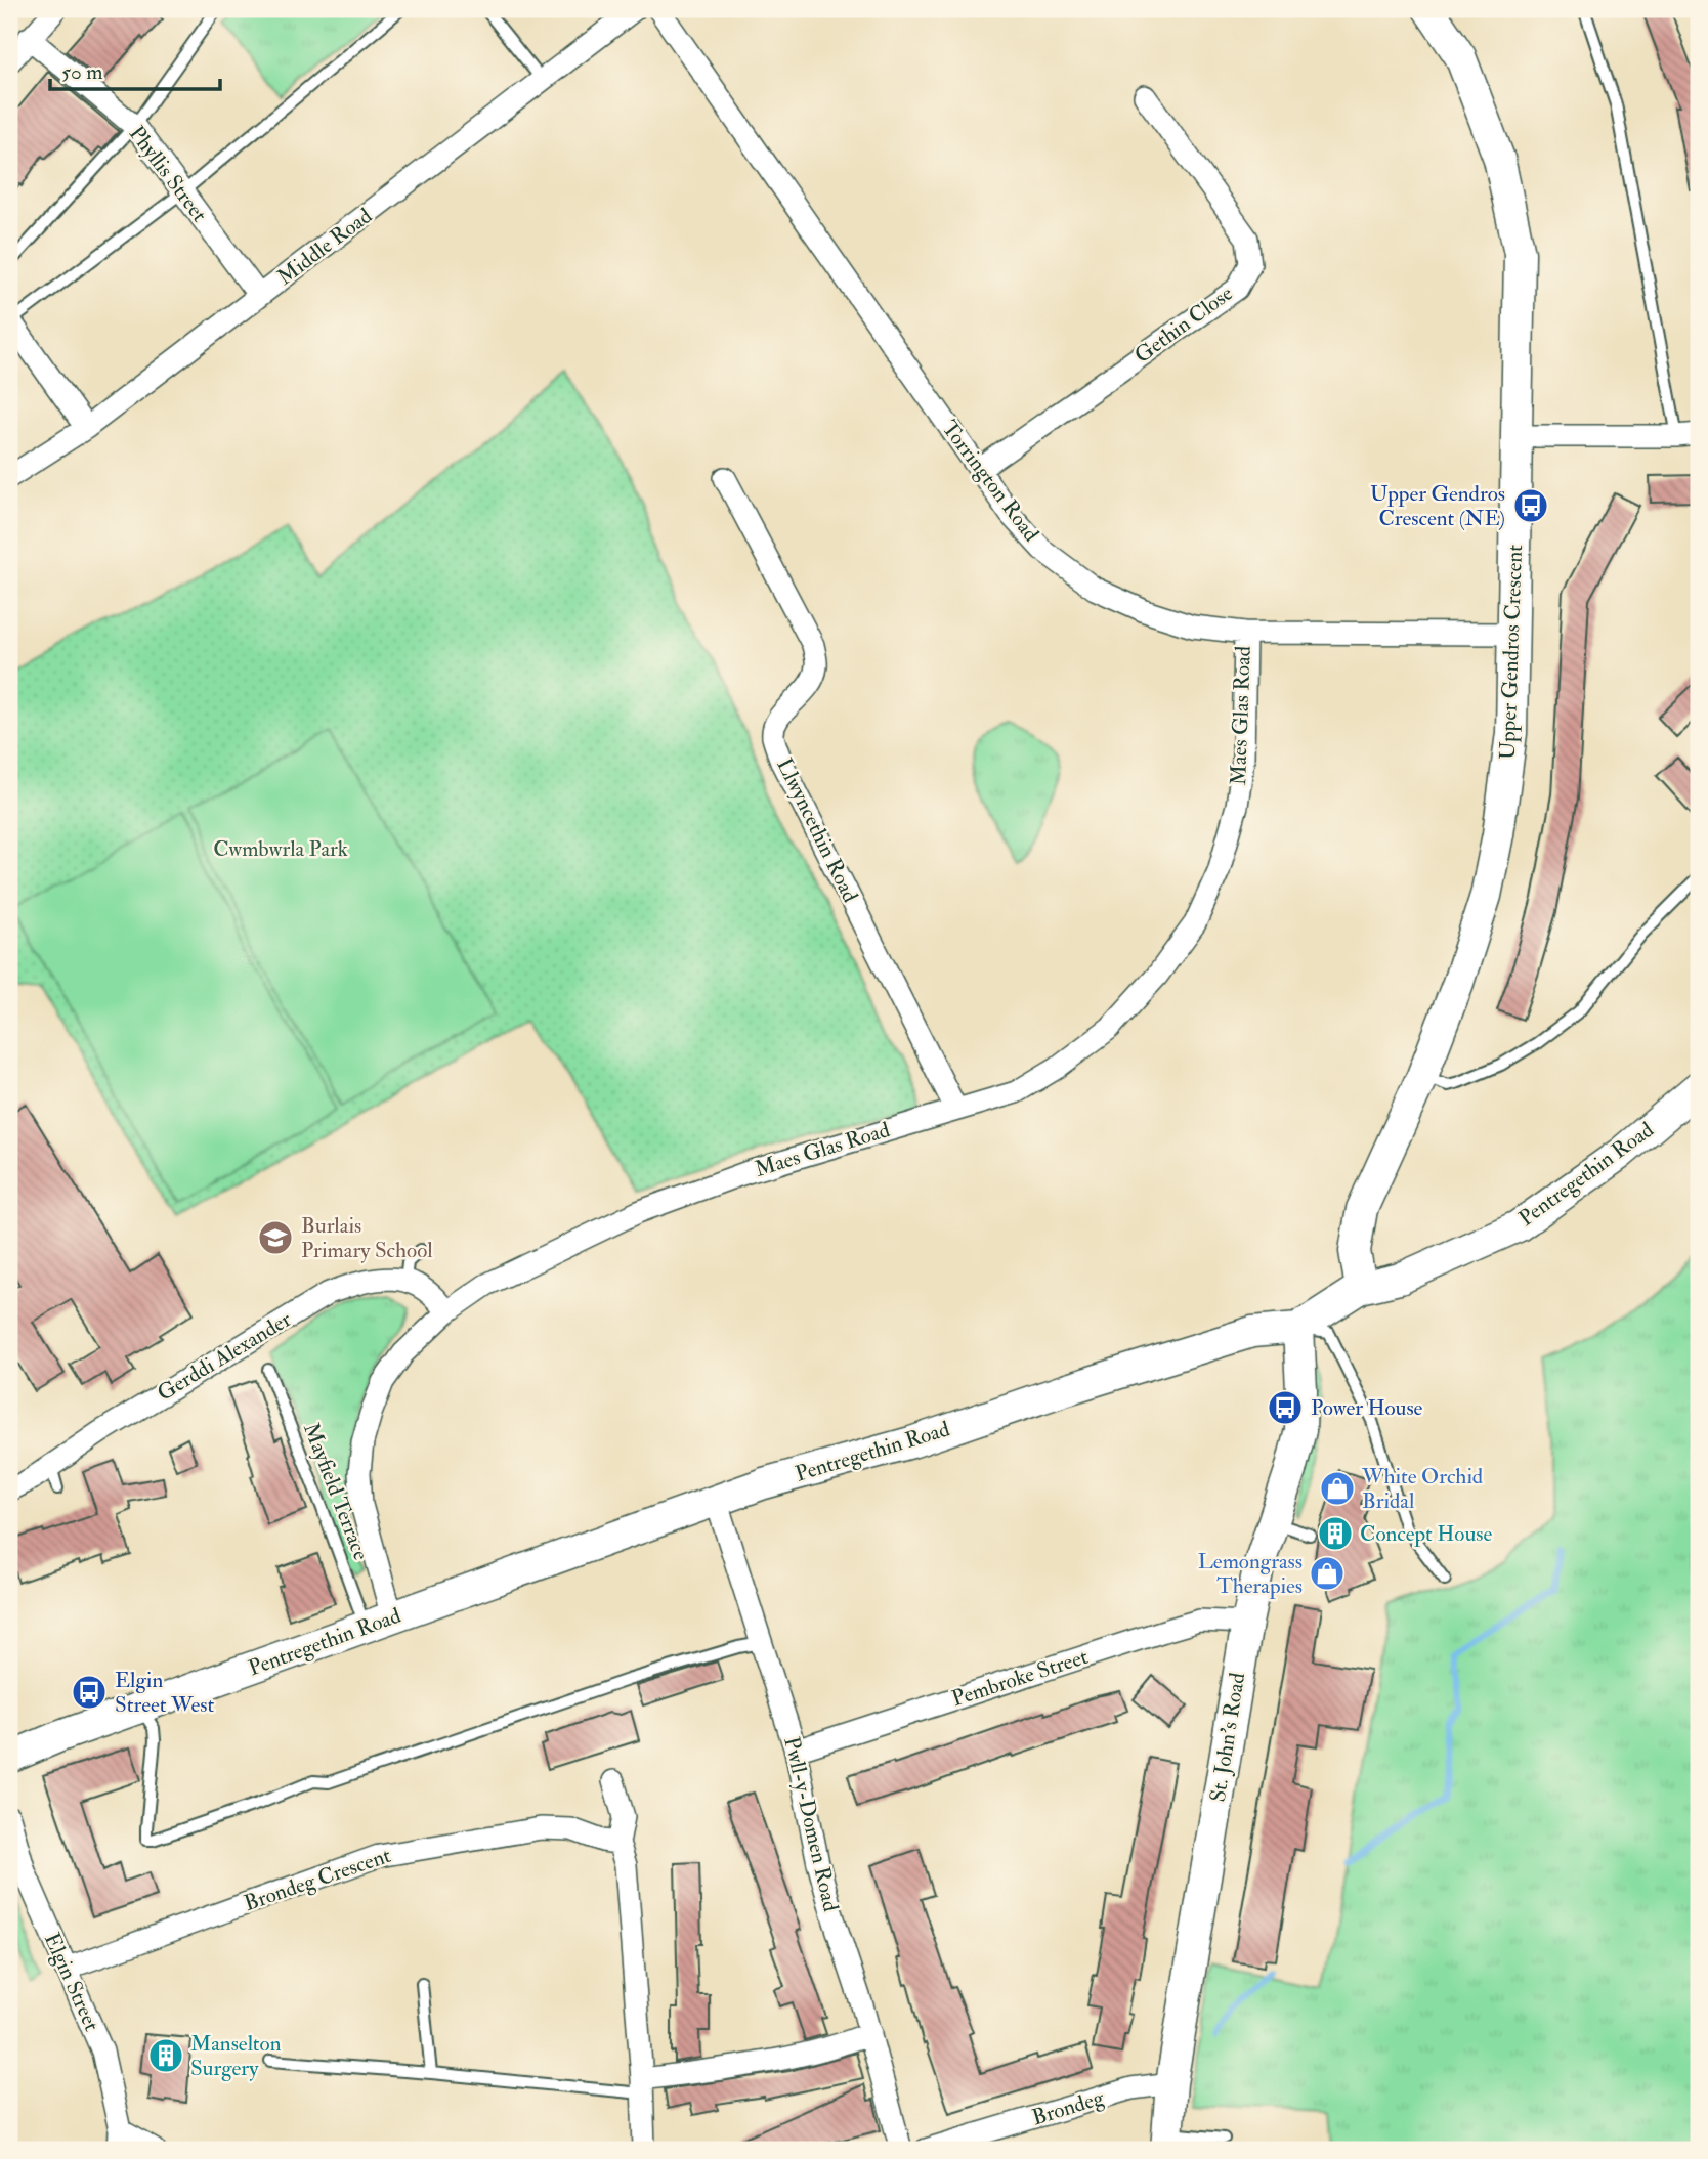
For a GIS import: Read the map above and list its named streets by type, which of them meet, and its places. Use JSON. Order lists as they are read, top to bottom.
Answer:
{
  "streets": {
    "street": [
      "Phyllis Street",
      "Middle Road",
      "Gethin Close",
      "Torrington Road",
      "Upper Gendros Crescent",
      "Maes Glas Road",
      "Llwyncethin Road",
      "Pentregethin Road",
      "Gerddi Alexander",
      "Pembroke Street",
      "St. John's Road",
      "Pwll-y-Domen Road",
      "Brondeg Crescent",
      "Elgin Street",
      "Brondeg"
    ],
    "lane": ["Mayfield Terrace"]
  },
  "crossings": [
    ["Phyllis Street", "Middle Road"],
    ["Gethin Close", "Torrington Road"],
    ["Torrington Road", "Upper Gendros Crescent"],
    ["Torrington Road", "Maes Glas Road"],
    ["Upper Gendros Crescent", "Pentregethin Road"],
    ["Maes Glas Road", "Llwyncethin Road"],
    ["Maes Glas Road", "Pentregethin Road"],
    ["Maes Glas Road", "Gerddi Alexander"],
    ["Maes Glas Road", "Mayfield Terrace"],
    ["Pentregethin Road", "Mayfield Terrace"],
    ["Pentregethin Road", "St. John's Road"],
    ["Pentregethin Road", "Pwll-y-Domen Road"],
    ["Pembroke Street", "St. John's Road"],
    ["Pembroke Street", "Pwll-y-Domen Road"],
    ["St. John's Road", "Brondeg"],
    ["Brondeg Crescent", "Elgin Street"]
  ],
  "parks": ["Cwmbwrla Park"],
  "places": {
    "bus stop": ["Upper Gendros Crescent (NE)", "Power House", "Elgin Street West"],
    "school or university": ["Burlais Primary School"],
    "shop": ["White Orchid Bridal", "Lemongrass Therapies"],
    "building": ["Concept House", "Manselton Surgery"]
  },
  "scale_bar": "50 m"
}
